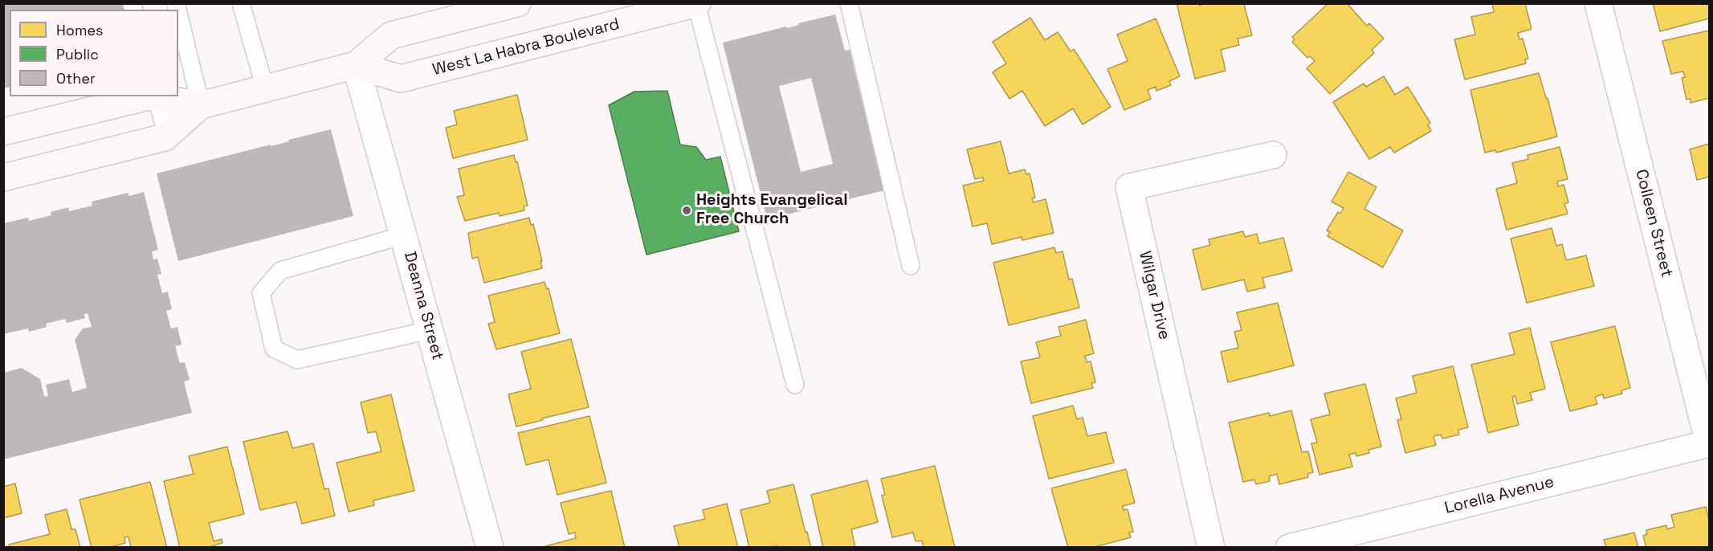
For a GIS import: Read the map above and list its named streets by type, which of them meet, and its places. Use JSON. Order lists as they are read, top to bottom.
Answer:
{
  "streets": {
    "main road": ["West La Habra Boulevard"],
    "street": [
      "Colleen Street",
      "Wilgar Drive",
      "Deanna Street",
      "Lorella Avenue"
    ]
  },
  "crossings": [
    ["West La Habra Boulevard", "Deanna Street"],
    ["Colleen Street", "Lorella Avenue"]
  ],
  "places": ["Heights Evangelical Free Church"],
  "legend": ["Homes", "Public", "Other"]
}
